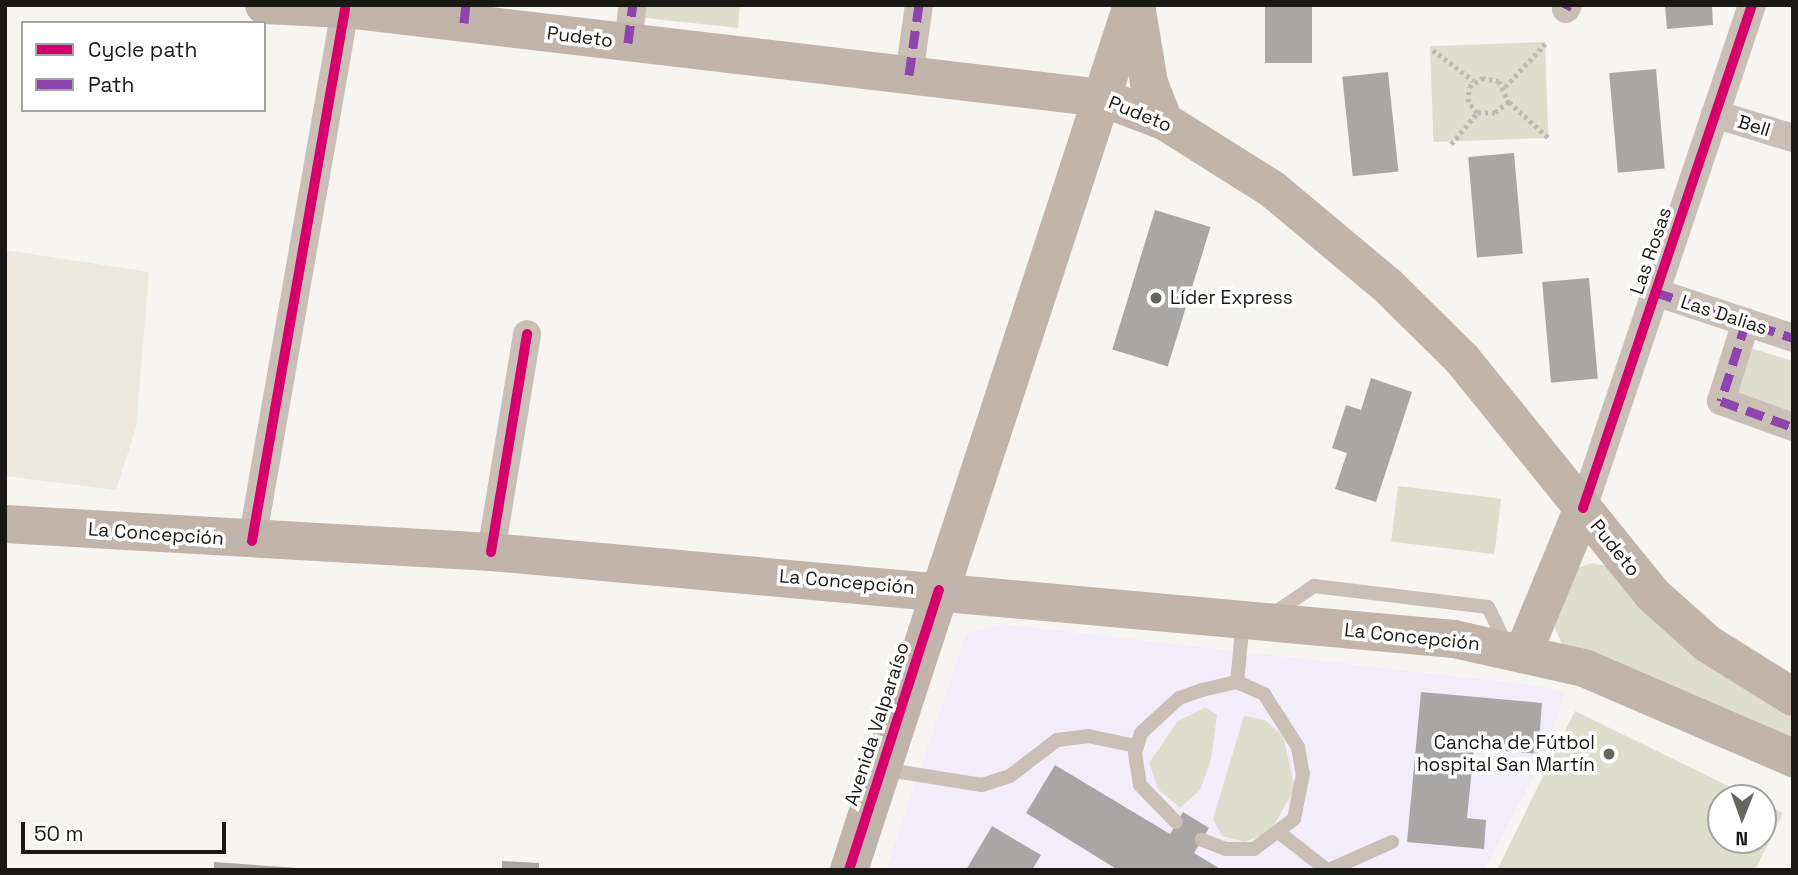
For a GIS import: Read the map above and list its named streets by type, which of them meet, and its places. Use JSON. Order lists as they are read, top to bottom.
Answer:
{
  "streets": {
    "main road": ["Pudeto", "La Concepción", "Avenida Valparaíso"],
    "street": ["Bell", "Las Rosas", "Las Dalias"]
  },
  "crossings": [
    ["Pudeto", "Las Rosas"],
    ["Pudeto", "Avenida Valparaíso"],
    ["Bell", "Las Rosas"],
    ["Las Rosas", "Las Dalias"],
    ["La Concepción", "Avenida Valparaíso"]
  ],
  "places": ["Líder Express", "Cancha de Fútbol hospital San Martín"],
  "legend": ["Cycle path", "Path"],
  "scale_bar": "50 m",
  "north": "bottom"
}
